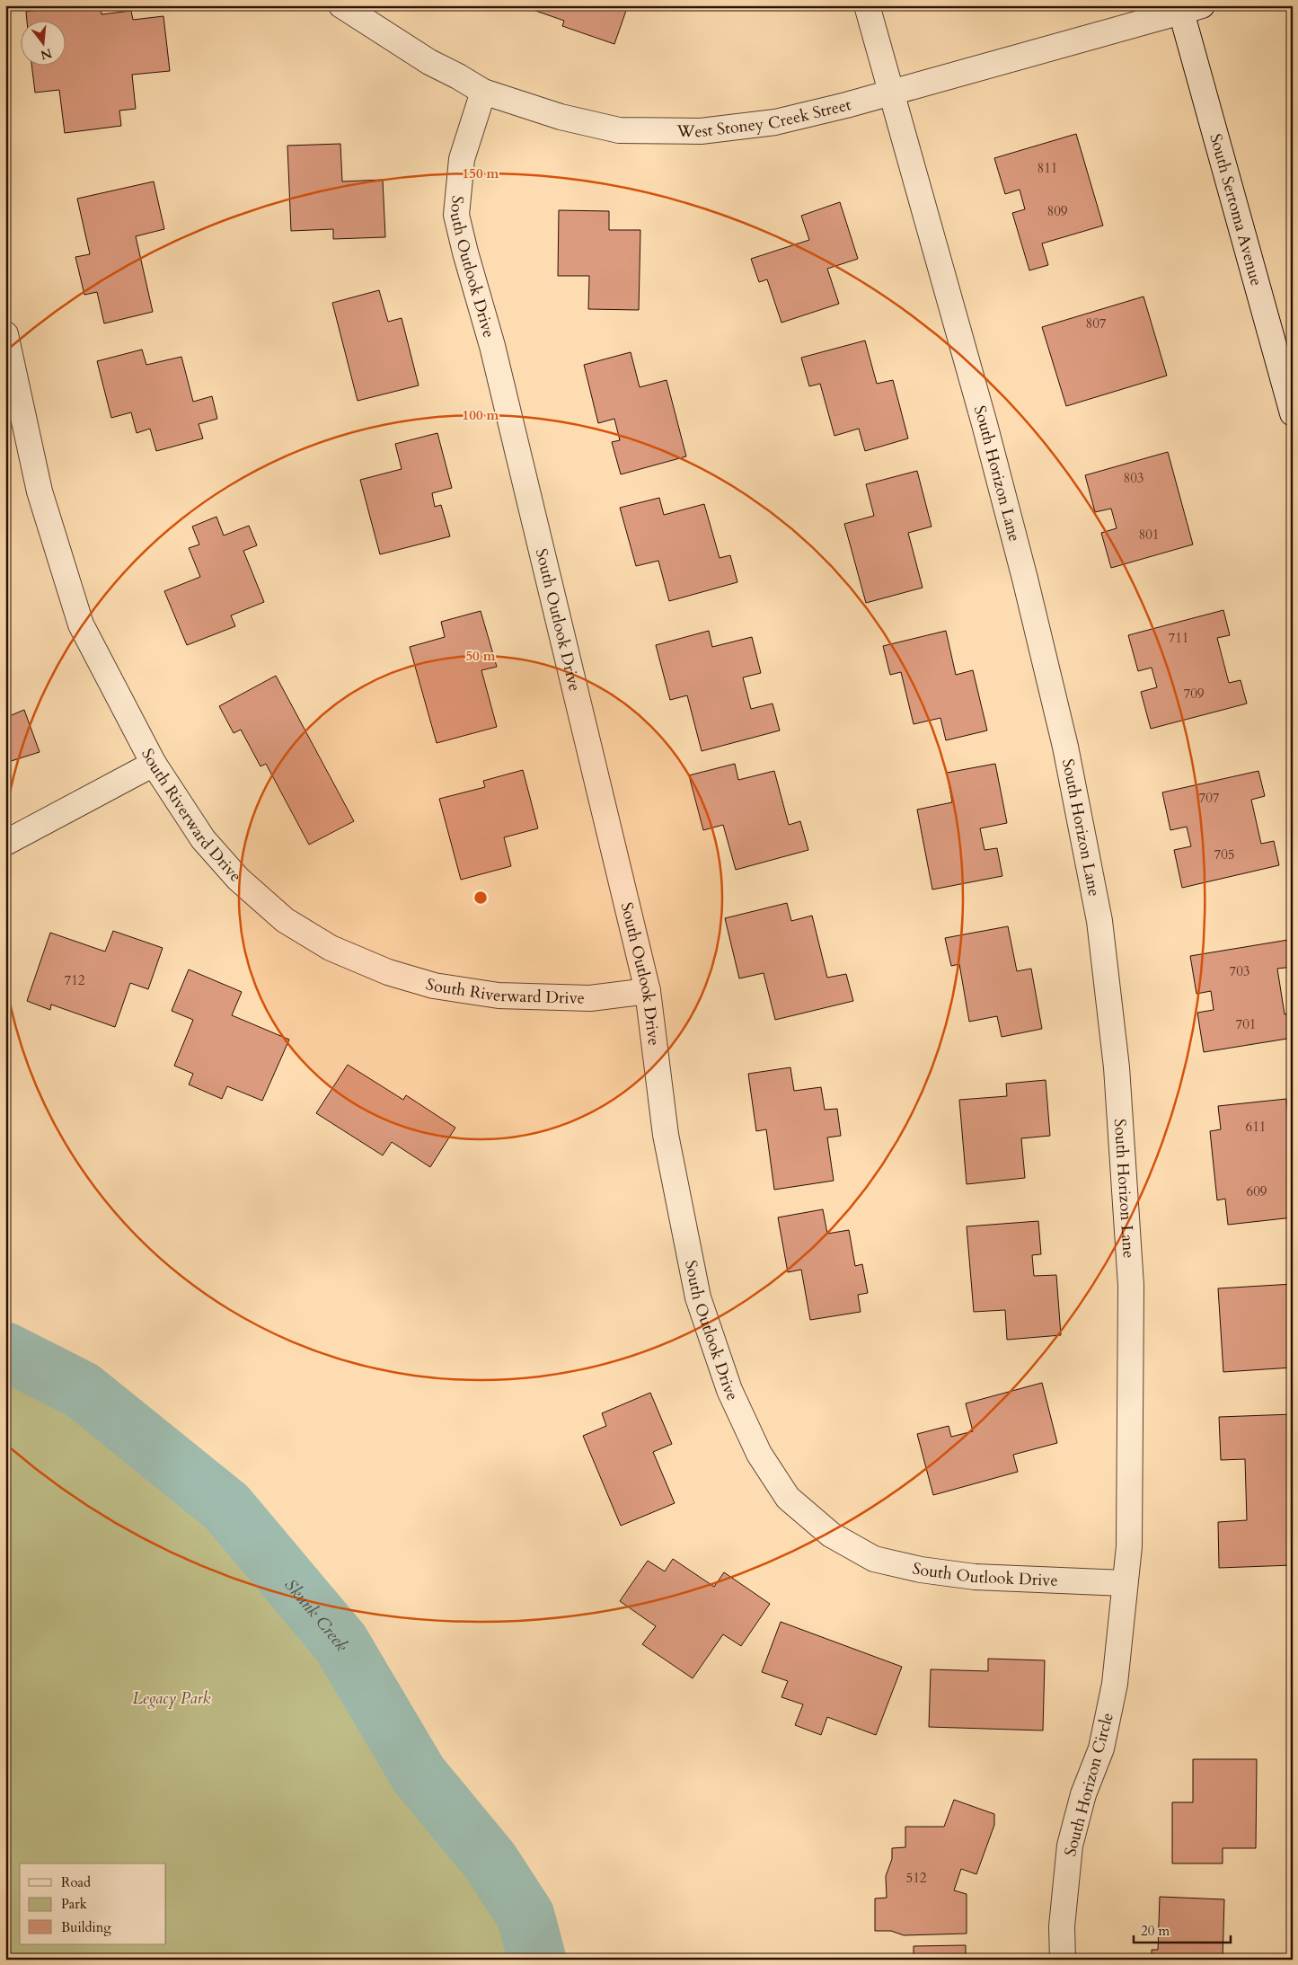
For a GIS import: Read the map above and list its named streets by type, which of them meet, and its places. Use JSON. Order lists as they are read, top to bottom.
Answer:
{
  "streets": {
    "street": [
      "West Stoney Creek Street",
      "South Sertoma Avenue",
      "South Outlook Drive",
      "South Horizon Lane",
      "South Riverward Drive",
      "South Horizon Circle"
    ]
  },
  "crossings": [
    ["West Stoney Creek Street", "South Sertoma Avenue"],
    ["West Stoney Creek Street", "South Outlook Drive"],
    ["West Stoney Creek Street", "South Horizon Lane"],
    ["South Outlook Drive", "South Horizon Lane"],
    ["South Outlook Drive", "South Riverward Drive"],
    ["South Outlook Drive", "South Horizon Circle"],
    ["South Horizon Lane", "South Horizon Circle"]
  ],
  "water": ["Skunk Creek"],
  "parks": ["Legacy Park"],
  "house_numbers": [
    "811",
    "809",
    "807",
    "803",
    "801",
    "711",
    "709",
    "707",
    "705",
    "703",
    "712",
    "701",
    "611",
    "609",
    "512"
  ],
  "legend": ["Road", "Park", "Building"],
  "scale_bar": "20 m",
  "north": "bottom",
  "rings": ["150 m", "100 m", "50 m"]
}
